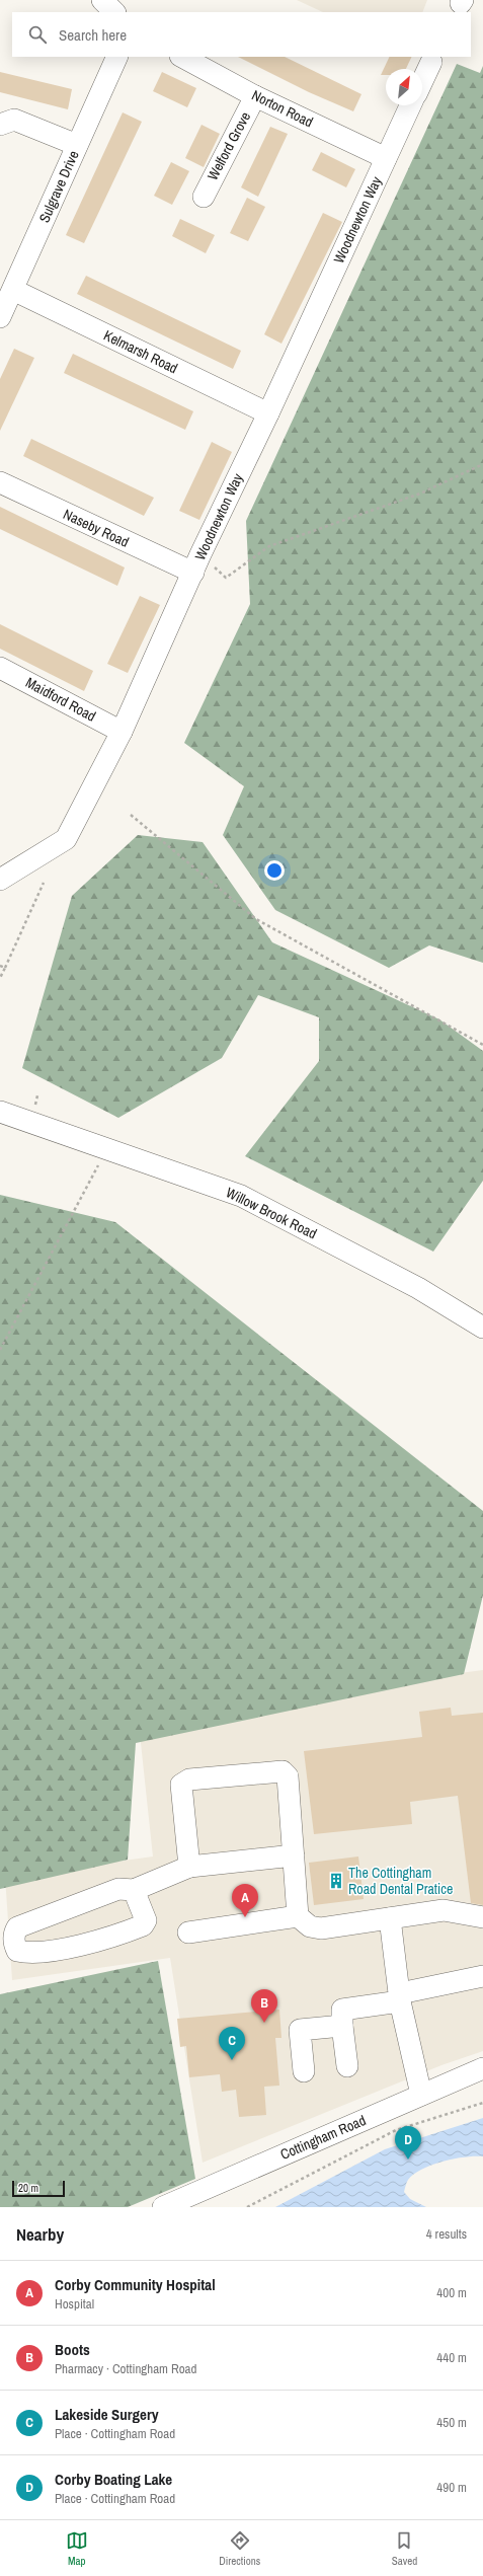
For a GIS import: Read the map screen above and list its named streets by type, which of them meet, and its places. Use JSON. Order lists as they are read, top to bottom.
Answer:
{
  "streets": {
    "street": [
      "Norton Road",
      "Welford Grove",
      "Sulgrave Drive",
      "Woodnewton Way",
      "Kelmarsh Road",
      "Naseby Road",
      "Maidford Road",
      "Willow Brook Road",
      "Cottingham Road"
    ]
  },
  "crossings": [
    ["Norton Road", "Welford Grove"],
    ["Norton Road", "Woodnewton Way"],
    ["Sulgrave Drive", "Kelmarsh Road"],
    ["Woodnewton Way", "Kelmarsh Road"],
    ["Woodnewton Way", "Naseby Road"],
    ["Woodnewton Way", "Maidford Road"]
  ],
  "places": {
    "building": ["The Cottingham Road Dental Pratice"]
  },
  "scale_bar": "20 m",
  "north": "top right",
  "page": {
    "search": "Search here",
    "pins": [
      "A",
      "B",
      "C",
      "D"
    ],
    "scale": "20 m",
    "heading": ["Nearby", "4 results"],
    "list": [
      {
        "mark": "A",
        "name": "Corby Community Hospital",
        "note": "Hospital",
        "value": "400 m"
      },
      {
        "mark": "B",
        "name": "Boots",
        "note": "Pharmacy · Cottingham Road",
        "value": "440 m"
      },
      {
        "mark": "C",
        "name": "Lakeside Surgery",
        "note": "Place · Cottingham Road",
        "value": "450 m"
      },
      {
        "mark": "D",
        "name": "Corby Boating Lake",
        "note": "Place · Cottingham Road",
        "value": "490 m"
      }
    ],
    "nav": ["Map", "Directions", "Saved"]
  }
}
